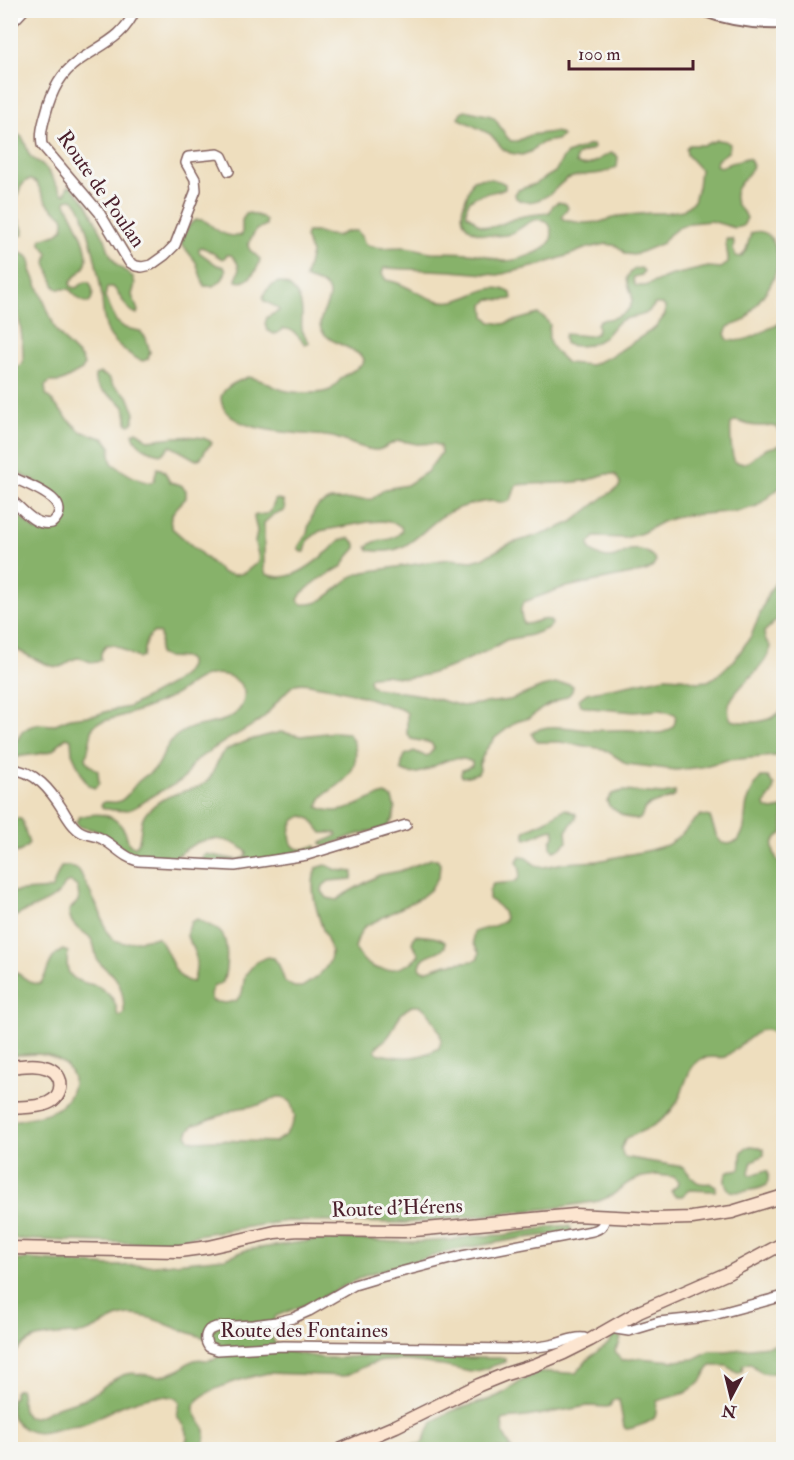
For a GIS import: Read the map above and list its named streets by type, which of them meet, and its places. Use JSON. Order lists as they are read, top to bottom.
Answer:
{
  "streets": {
    "main road": ["Route d'Hérens"],
    "street": ["Route de Poulan", "Route des Fontaines"]
  },
  "crossings": [
    ["Route d'Hérens", "Route des Fontaines"]
  ],
  "scale_bar": "100 m",
  "north": "bottom"
}
